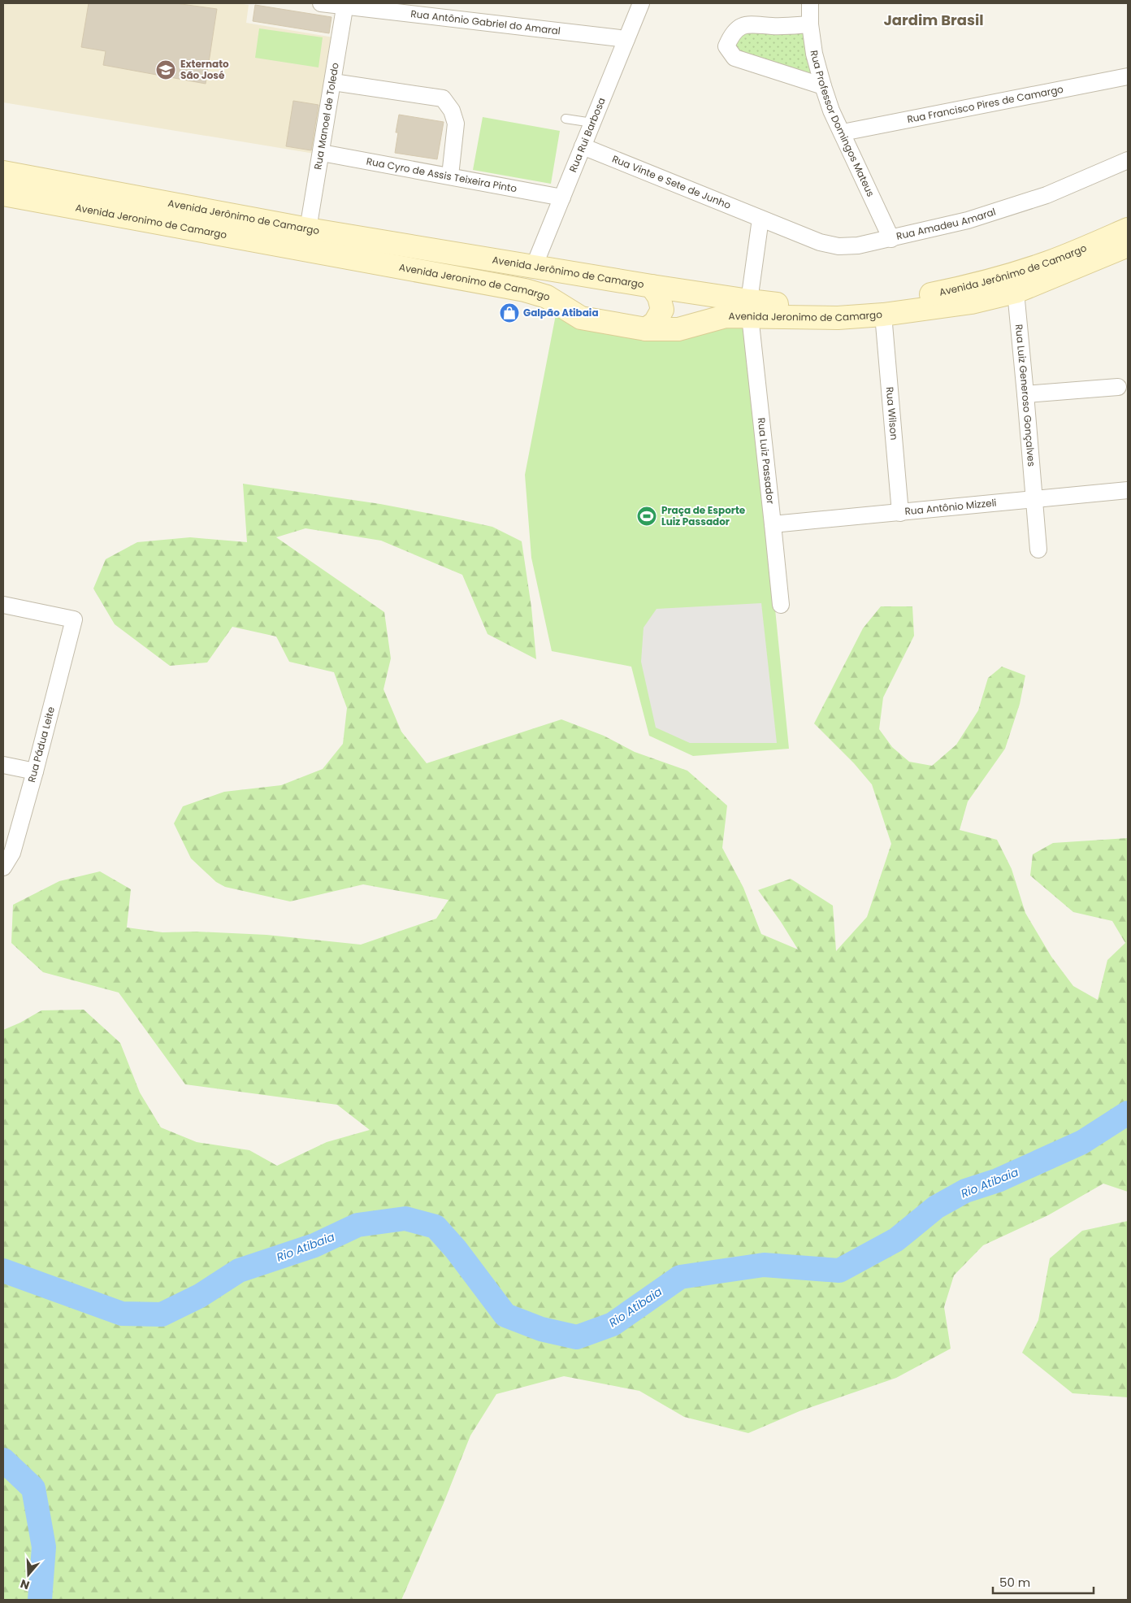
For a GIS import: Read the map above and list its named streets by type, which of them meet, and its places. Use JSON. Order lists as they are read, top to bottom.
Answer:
{
  "streets": {
    "main road": ["Avenida Jerônimo de Camargo", "Avenida Jeronimo de Camargo"],
    "street": [
      "Rua Antônio Gabriel do Amaral",
      "Rua Francisco Pires de Camargo",
      "Rua Manoel de Toledo",
      "Rua Professor Domingos Mateus",
      "Rua Rui Barbosa",
      "Rua Cyro de Assis Teixeira Pinto",
      "Rua Vinte e Sete de Junho",
      "Rua Amadeu Amaral",
      "Rua Luiz Generoso Gonçalves",
      "Rua Wilson",
      "Rua Luiz Passador",
      "Rua Antônio Mizzeli",
      "Rua Pádua Leite"
    ]
  },
  "crossings": [
    ["Rua Antônio Gabriel do Amaral", "Rua Manoel de Toledo"],
    ["Rua Antônio Gabriel do Amaral", "Rua Rui Barbosa"],
    ["Rua Francisco Pires de Camargo", "Rua Professor Domingos Mateus"],
    ["Rua Manoel de Toledo", "Rua Cyro de Assis Teixeira Pinto"],
    ["Rua Manoel de Toledo", "Avenida Jerônimo de Camargo"],
    ["Rua Professor Domingos Mateus", "Rua Amadeu Amaral"],
    ["Rua Rui Barbosa", "Rua Cyro de Assis Teixeira Pinto"],
    ["Rua Rui Barbosa", "Rua Vinte e Sete de Junho"],
    ["Rua Rui Barbosa", "Avenida Jerônimo de Camargo"],
    ["Rua Vinte e Sete de Junho", "Rua Amadeu Amaral"],
    ["Rua Vinte e Sete de Junho", "Rua Luiz Passador"],
    ["Avenida Jerônimo de Camargo", "Avenida Jeronimo de Camargo"],
    ["Avenida Jerônimo de Camargo", "Rua Luiz Passador"],
    ["Avenida Jeronimo de Camargo", "Rua Luiz Generoso Gonçalves"],
    ["Avenida Jeronimo de Camargo", "Rua Wilson"],
    ["Avenida Jeronimo de Camargo", "Rua Luiz Passador"],
    ["Rua Amadeu Amaral", "Rua Luiz Passador"],
    ["Rua Luiz Generoso Gonçalves", "Rua Antônio Mizzeli"],
    ["Rua Wilson", "Rua Antônio Mizzeli"],
    ["Rua Luiz Passador", "Rua Antônio Mizzeli"]
  ],
  "districts": ["Jardim Brasil"],
  "water": ["Rio Atibaia"],
  "places": {
    "school or university": ["Externato São José"],
    "shop": ["Galpão Atibaia"],
    "sports": ["Praça de Esporte Luiz Passador"]
  },
  "scale_bar": "50 m",
  "north": "bottom"
}
